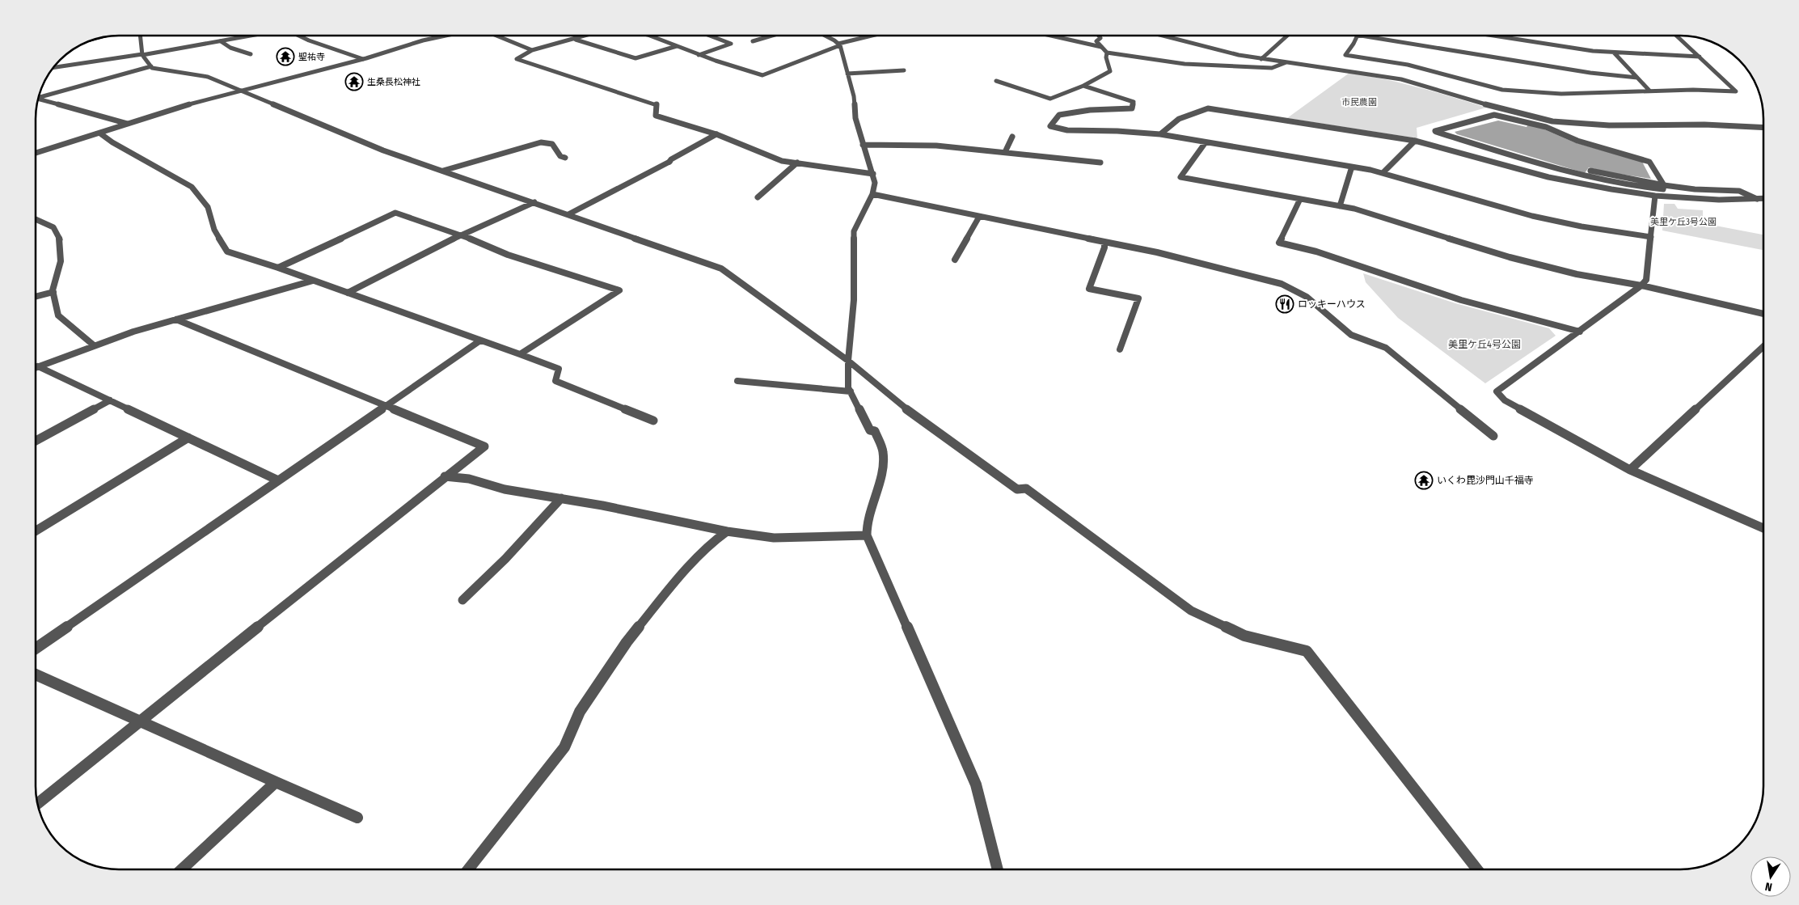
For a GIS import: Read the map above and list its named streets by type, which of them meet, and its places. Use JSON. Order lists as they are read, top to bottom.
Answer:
{
  "parks": ["市民農園", "美里ケ丘3号公園", "美里ケ丘4号公園"],
  "places": {
    "temple": ["聖祐寺", "生桑長松神社", "いくわ毘沙門山千福寺"],
    "restaurant": ["ロッキーハウス"]
  },
  "north": "bottom"
}
